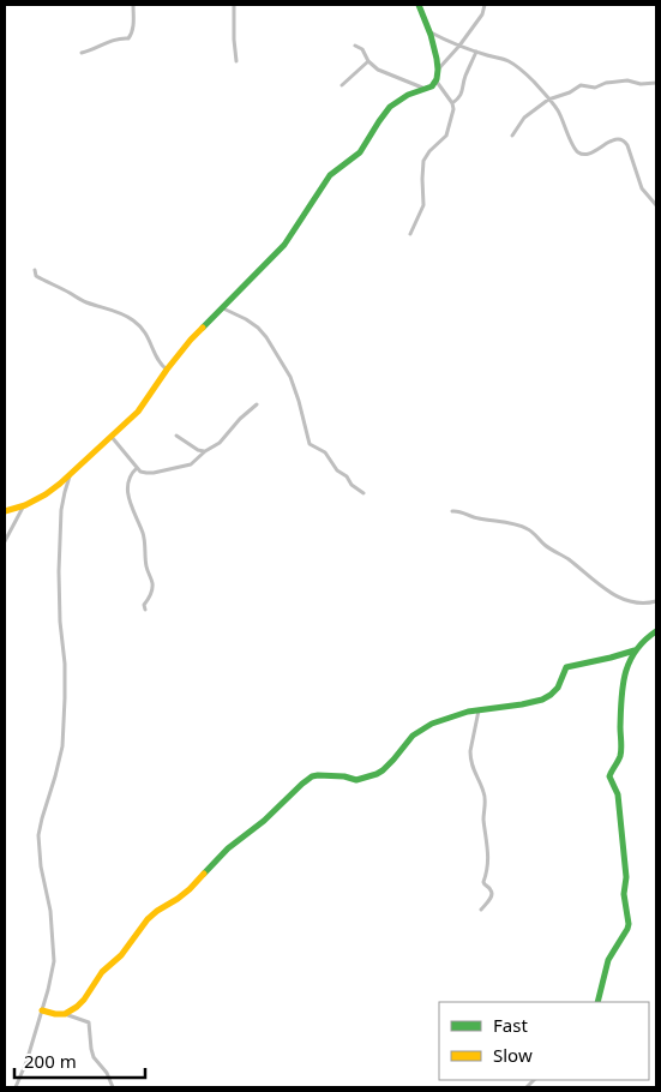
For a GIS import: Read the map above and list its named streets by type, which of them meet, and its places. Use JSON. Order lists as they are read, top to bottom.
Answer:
{
  "legend": ["Fast", "Slow"],
  "scale_bar": "200 m"
}
